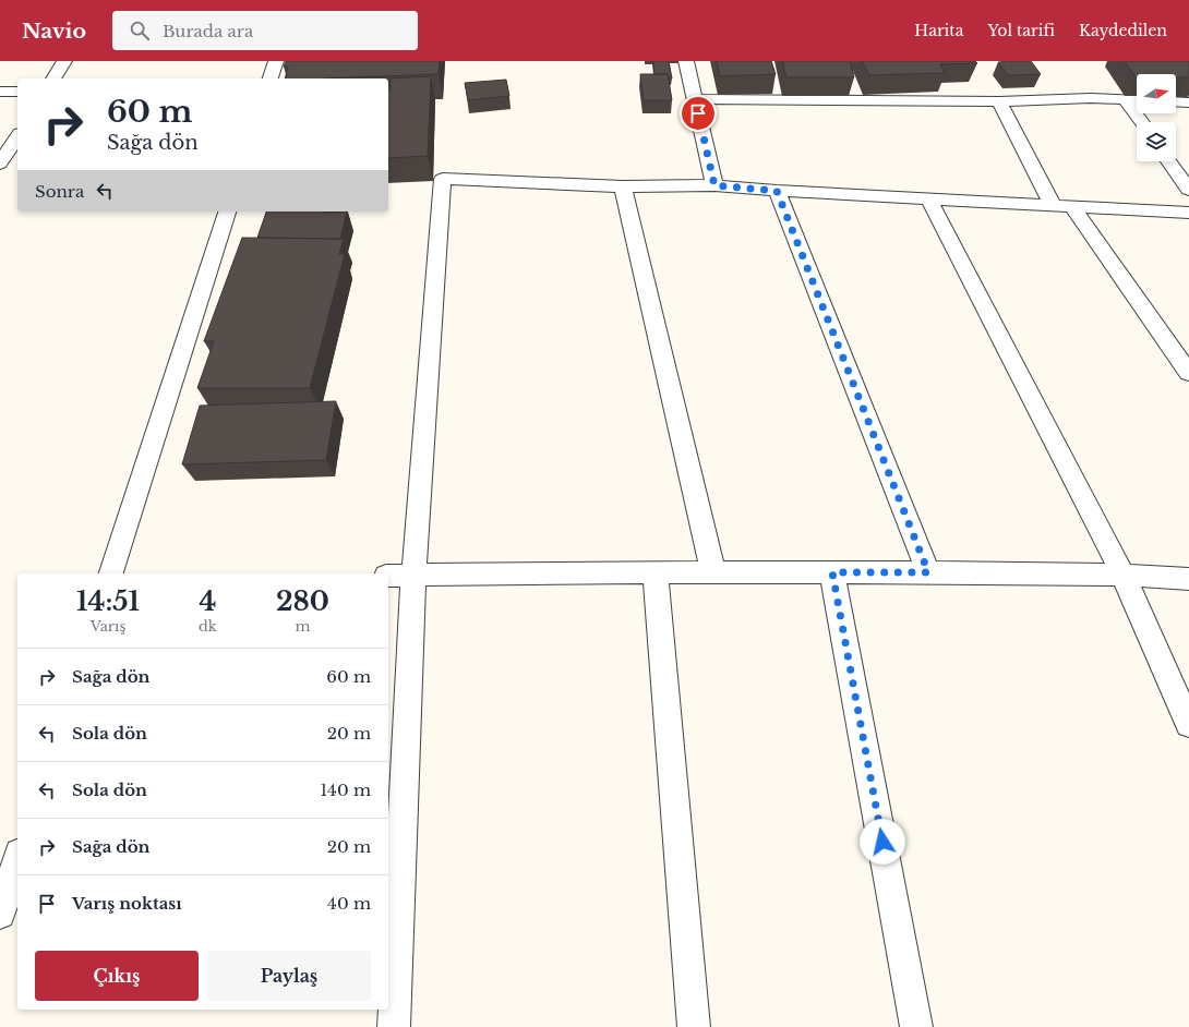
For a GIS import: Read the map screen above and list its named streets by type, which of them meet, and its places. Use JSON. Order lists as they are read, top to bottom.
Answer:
{
  "north": "right",
  "page": {
    "header": "Navio",
    "search": "Burada ara",
    "nav": ["Harita", "Yol tarifi", "Kaydedilen"],
    "turn": ["60 m", "Sağa dön"],
    "then": "Sonra",
    "eta": [
      "14:51",
      "Varış",
      "4",
      "dk",
      "280",
      "m"
    ],
    "list": [
      {
        "name": "Sağa dön",
        "value": "60 m"
      },
      {
        "name": "Sola dön",
        "value": "20 m"
      },
      {
        "name": "Sola dön",
        "value": "140 m"
      },
      {
        "name": "Sağa dön",
        "value": "20 m"
      },
      {
        "name": "Varış noktası",
        "value": "40 m"
      }
    ],
    "buttons": ["Çıkış", "Paylaş"]
  }
}
